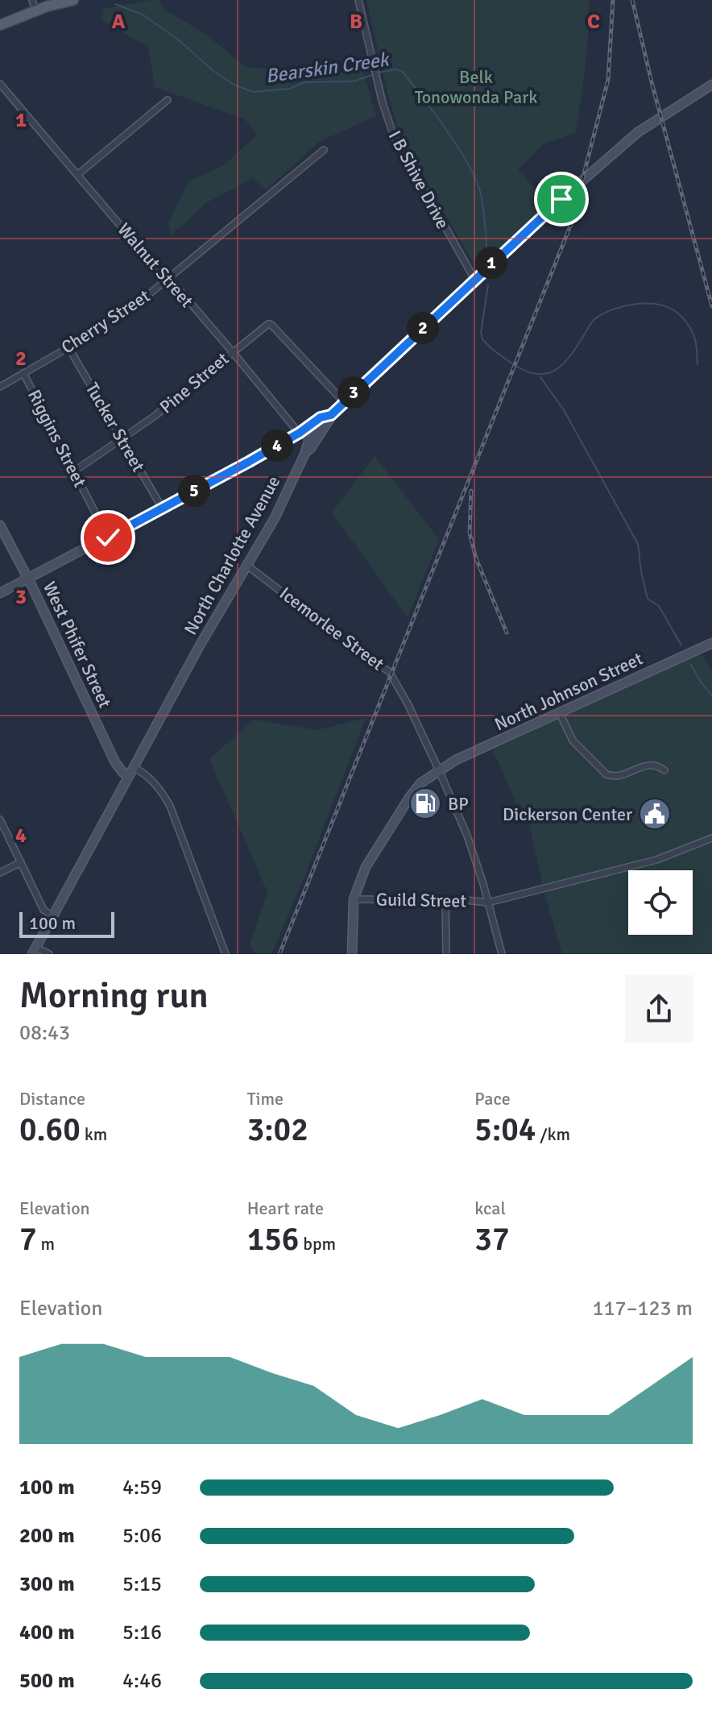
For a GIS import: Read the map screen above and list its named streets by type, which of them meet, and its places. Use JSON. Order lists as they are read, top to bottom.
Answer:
{
  "streets": {
    "main road": ["North Charlotte Avenue", "West Phifer Street", "North Johnson Street"],
    "street": [
      "I B Shive Drive",
      "Walnut Street",
      "Cherry Street",
      "Pine Street",
      "Tucker Street",
      "Riggins Street",
      "Icemorlee Street",
      "Guild Street"
    ]
  },
  "crossings": [
    ["Walnut Street", "Cherry Street"],
    ["Walnut Street", "Pine Street"],
    ["Walnut Street", "North Charlotte Avenue"],
    ["Cherry Street", "Tucker Street"],
    ["Cherry Street", "Riggins Street"],
    ["Pine Street", "Tucker Street"],
    ["Pine Street", "Riggins Street"],
    ["North Charlotte Avenue", "Icemorlee Street"],
    ["North Charlotte Avenue", "West Phifer Street"],
    ["Icemorlee Street", "North Johnson Street"],
    ["Icemorlee Street", "Guild Street"],
    ["North Johnson Street", "Guild Street"]
  ],
  "water": ["Bearskin Creek"],
  "parks": ["Belk Tonowonda Park"],
  "places": {
    "fuel station": ["BP"],
    "public building": ["Dickerson Center"]
  },
  "scale_bar": "100 m",
  "page": {
    "pins": [
      "1",
      "2",
      "3",
      "4",
      "5"
    ],
    "scale": "100 m",
    "heading": ["Morning run", "08:43"],
    "stats": [
      ["Distance", "0.60 km"],
      ["Time", "3:02"],
      ["Pace", "5:04 /km"],
      ["Elevation", "7 m"],
      ["Heart rate", "156 bpm"],
      ["kcal", "37"]
    ],
    "chart": ["Elevation", "117–123 m"],
    "list": [
      {
        "name": "100 m",
        "note": "4:59"
      },
      {
        "name": "200 m",
        "note": "5:06"
      },
      {
        "name": "300 m",
        "note": "5:15"
      },
      {
        "name": "400 m",
        "note": "5:16"
      },
      {
        "name": "500 m",
        "note": "4:46"
      }
    ]
  },
  "grid": {
    "columns": ["A", "B", "C"],
    "rows": [
      "1",
      "2",
      "3",
      "4"
    ]
  }
}
